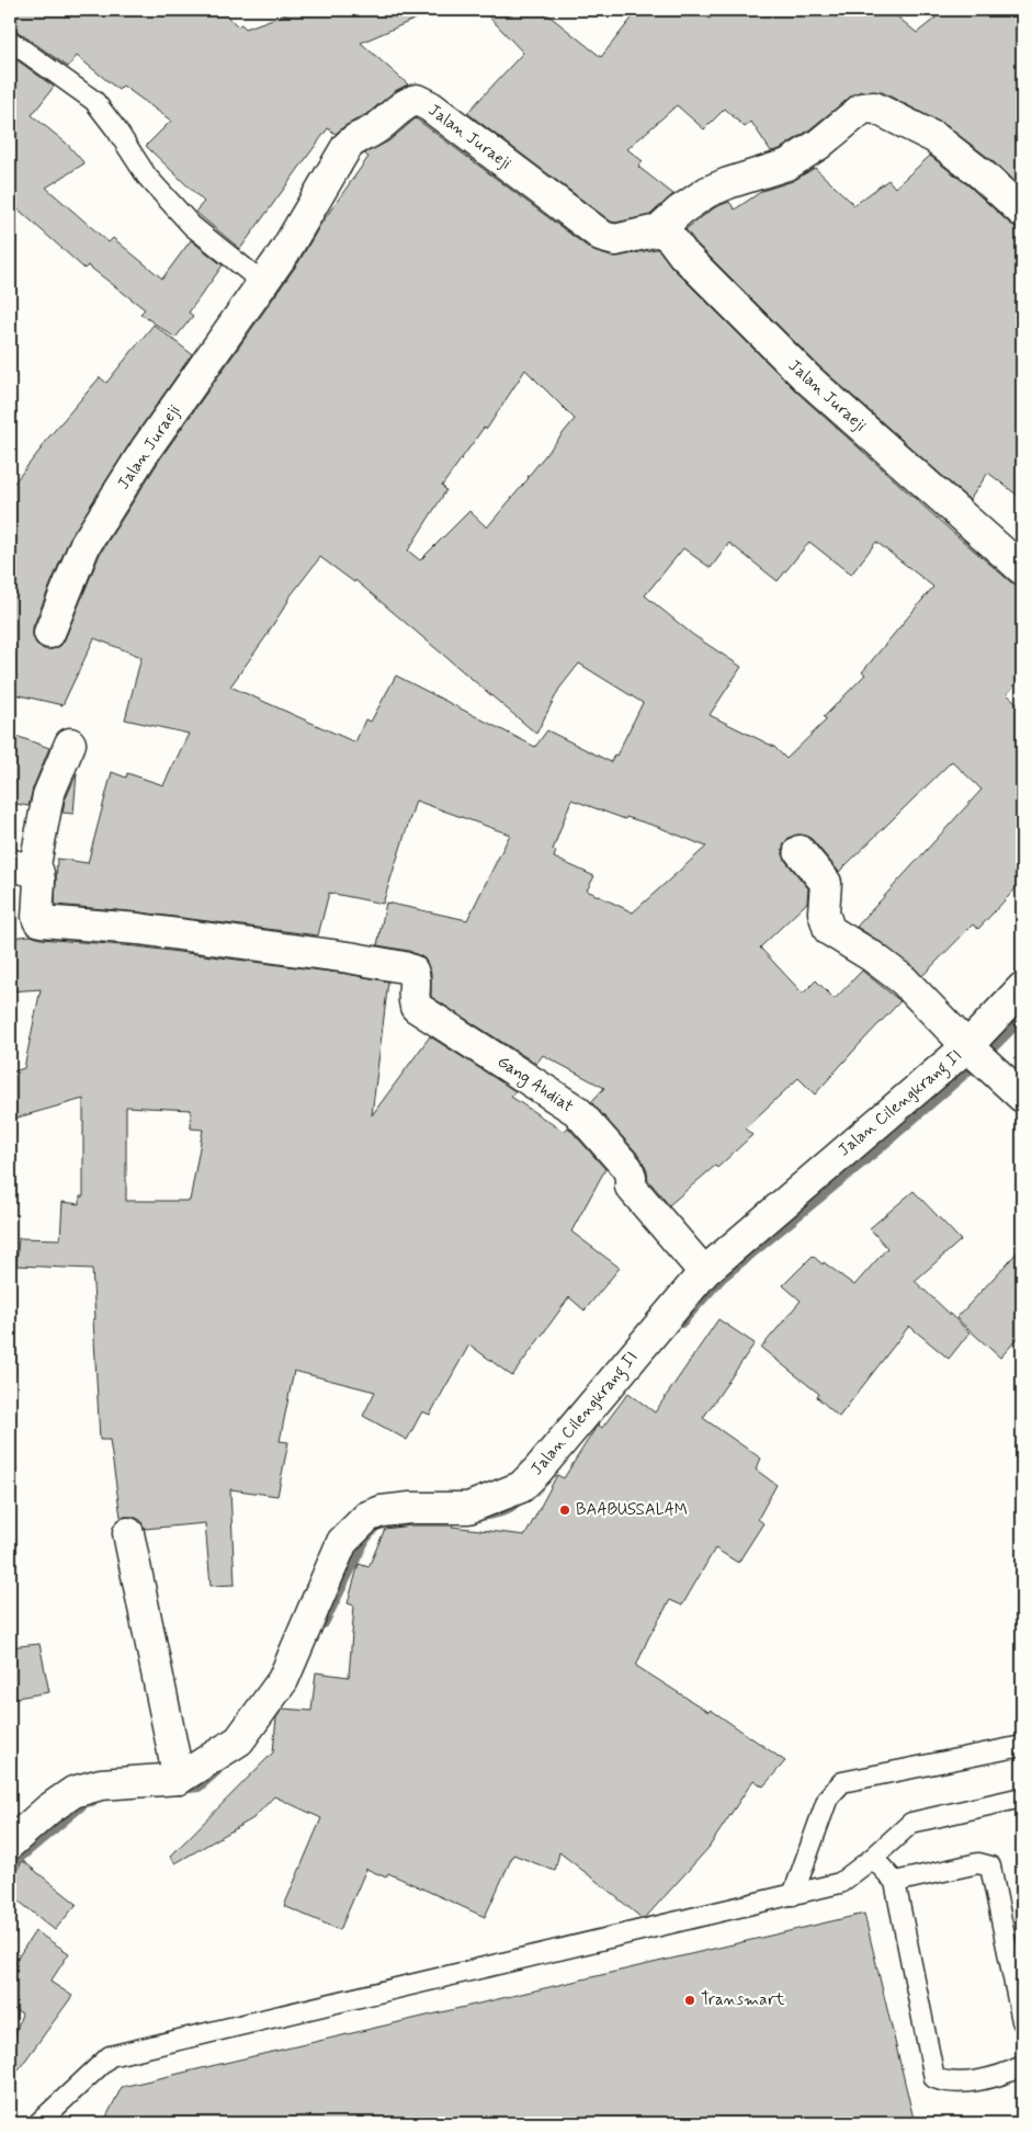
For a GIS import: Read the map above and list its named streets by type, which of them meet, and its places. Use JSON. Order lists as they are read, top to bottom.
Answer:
{
  "streets": {
    "street": ["Jalan Juraeji", "Gang Ahdiat", "Jalan Cilengkrang II"]
  },
  "crossings": [
    ["Gang Ahdiat", "Jalan Cilengkrang II"]
  ],
  "places": ["BAABUSSALAM", "Transmart"]
}
